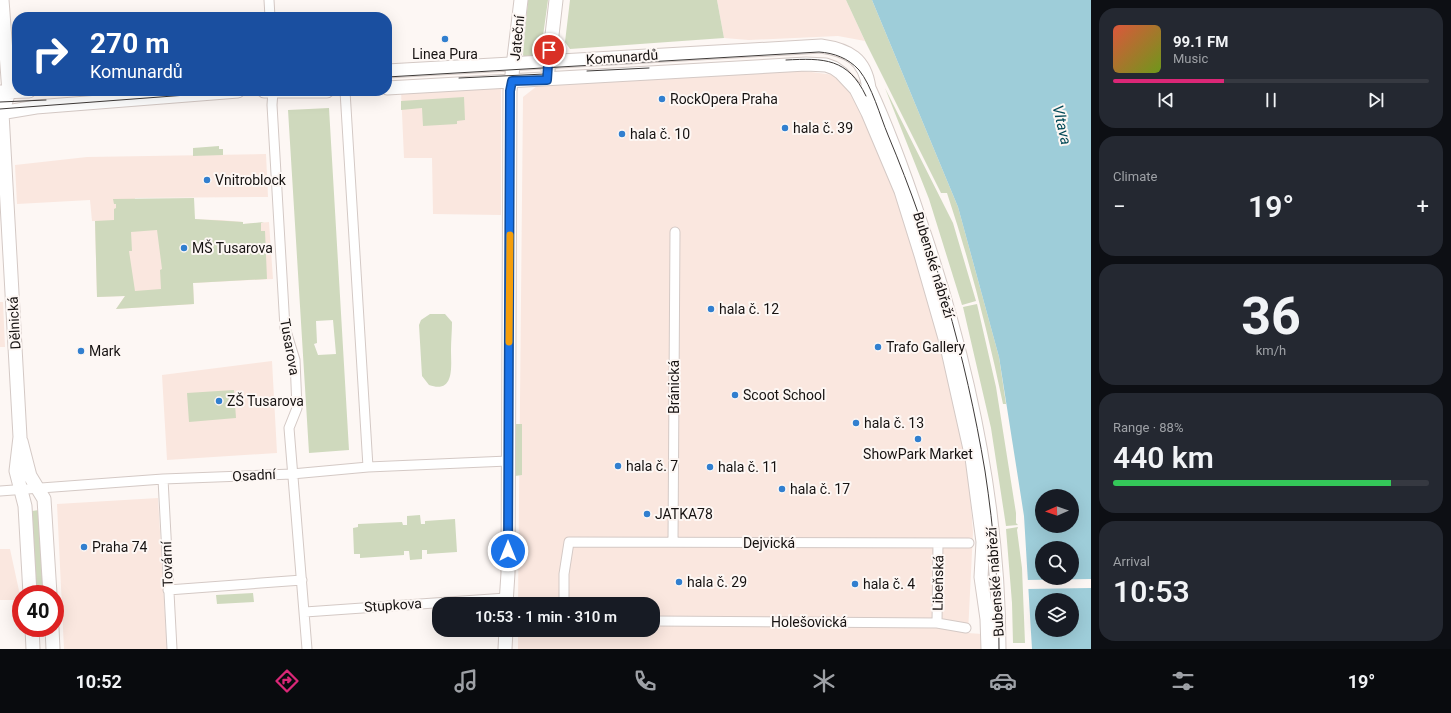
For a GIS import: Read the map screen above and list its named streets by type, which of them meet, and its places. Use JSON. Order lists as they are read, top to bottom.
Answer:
{
  "streets": {
    "street": [
      "Jateční",
      "Komunardů",
      "Bubenské nábřeží",
      "Dělnická",
      "Tusarova",
      "Bránická",
      "Osadní",
      "Dejvická",
      "Tovární",
      "Libeňská",
      "Stupkova",
      "Holešovická"
    ]
  },
  "crossings": [
    ["Jateční", "Komunardů"],
    ["Jateční", "Osadní"],
    ["Komunardů", "Bubenské nábřeží"],
    ["Dělnická", "Osadní"],
    ["Tusarova", "Osadní"],
    ["Tusarova", "Stupkova"],
    ["Bránická", "Dejvická"],
    ["Osadní", "Tovární"],
    ["Dejvická", "Libeňská"],
    ["Libeňská", "Holešovická"]
  ],
  "water": ["Vltava"],
  "places": [
    "Linea Pura",
    "RockOpera Praha",
    "hala č. 39",
    "hala č. 10",
    "Vnitroblock",
    "MŠ Tusarova",
    "hala č. 12",
    "Trafo Gallery",
    "Mark",
    "Scoot School",
    "ZŠ Tusarova",
    "hala č. 13",
    "ShowPark Market",
    "hala č. 7",
    "hala č. 11",
    "hala č. 17",
    "JATKA78",
    "Praha 74",
    "hala č. 29",
    "hala č. 4"
  ],
  "north": "left",
  "page": {
    "turn": ["270 m", "Komunardů"],
    "song": ["99.1 FM", "Music"],
    "tile": [
      "Climate",
      ["36", "km/h"],
      ["Range · 88%", "440 km"],
      ["Arrival", "10:53"]
    ],
    "heat": ["−", "19°", "+"],
    "limit": "40",
    "trip": "10:53 · 1 min · 310 m",
    "tabs": ["10:52", "19°"]
  }
}
